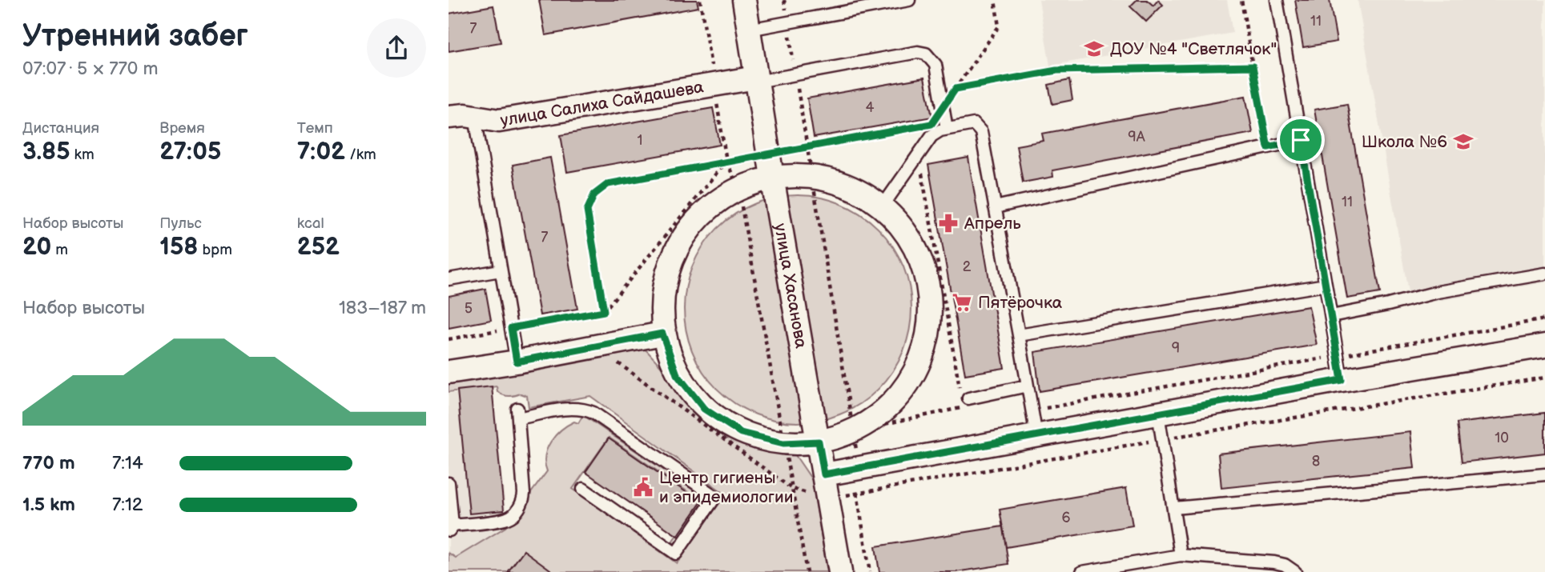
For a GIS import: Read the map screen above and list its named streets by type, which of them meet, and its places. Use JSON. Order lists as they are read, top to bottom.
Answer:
{
  "streets": {
    "street": ["улица Салиха Сайдашева", "улица Хасанова"]
  },
  "crossings": [
    ["улица Салиха Сайдашева", "улица Хасанова"]
  ],
  "places": {
    "school or university": ["ДОУ №4 \"Светлячок\"", "Школа №6"],
    "pharmacy": ["Апрель"],
    "supermarket": ["Пятёрочка"],
    "public building": ["Центр гигиены и эпидемиологии"]
  },
  "house_numbers": [
    "11",
    "7",
    "4",
    "9А",
    "1",
    "11",
    "7",
    "2",
    "5",
    "9",
    "10",
    "8",
    "6"
  ],
  "page": {
    "heading": ["Утренний забег", "07:07 · 5 × 770 m"],
    "stats": [
      ["Дистанция", "3.85 km"],
      ["Время", "27:05"],
      ["Темп", "7:02 /km"],
      ["Набор высоты", "20 m"],
      ["Пульс", "158 bpm"],
      ["kcal", "252"]
    ],
    "chart": ["Набор высоты", "183–187 m"],
    "list": [
      {
        "name": "770 m",
        "note": "7:14"
      },
      {
        "name": "1.5 km",
        "note": "7:12"
      }
    ]
  }
}
